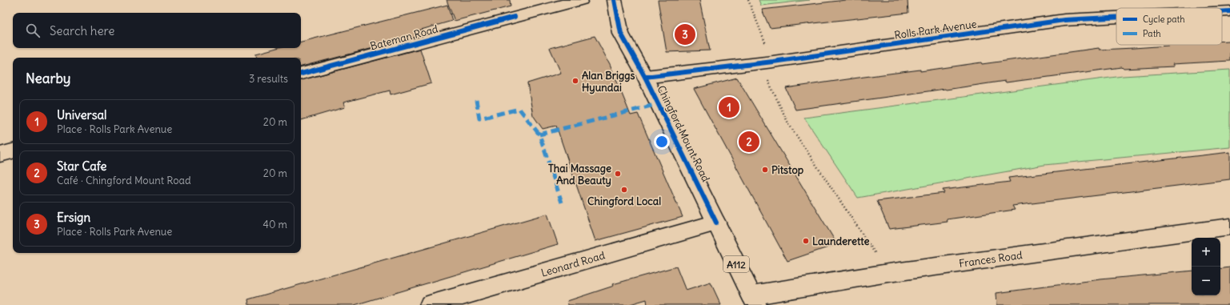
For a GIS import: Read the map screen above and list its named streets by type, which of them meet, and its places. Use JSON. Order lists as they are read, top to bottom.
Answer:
{
  "streets": {
    "street": [
      "Rolls Park Avenue",
      "Bateman Road",
      "Chingford Mount Road",
      "Frances Road",
      "Leonard Road",
      "A112"
    ]
  },
  "crossings": [
    ["Rolls Park Avenue", "Chingford Mount Road"],
    ["Chingford Mount Road", "Frances Road"],
    ["Chingford Mount Road", "Leonard Road"]
  ],
  "places": [
    "Alan Briggs Hyundai",
    "Pitstop",
    "Thai Massage And Beauty",
    "Chingford Local",
    "Launderette"
  ],
  "legend": ["Cycle path", "Path"],
  "page": {
    "search": "Search here",
    "pins": ["3", "1", "2"],
    "heading": ["Nearby", "3 results"],
    "list": [
      {
        "mark": "1",
        "name": "Universal",
        "note": "Place · Rolls Park Avenue",
        "value": "20 m"
      },
      {
        "mark": "2",
        "name": "Star Cafe",
        "note": "Café · Chingford Mount Road",
        "value": "20 m"
      },
      {
        "mark": "3",
        "name": "Ersign",
        "note": "Place · Rolls Park Avenue",
        "value": "40 m"
      }
    ],
    "map_buttons": ["+", "−"]
  }
}
